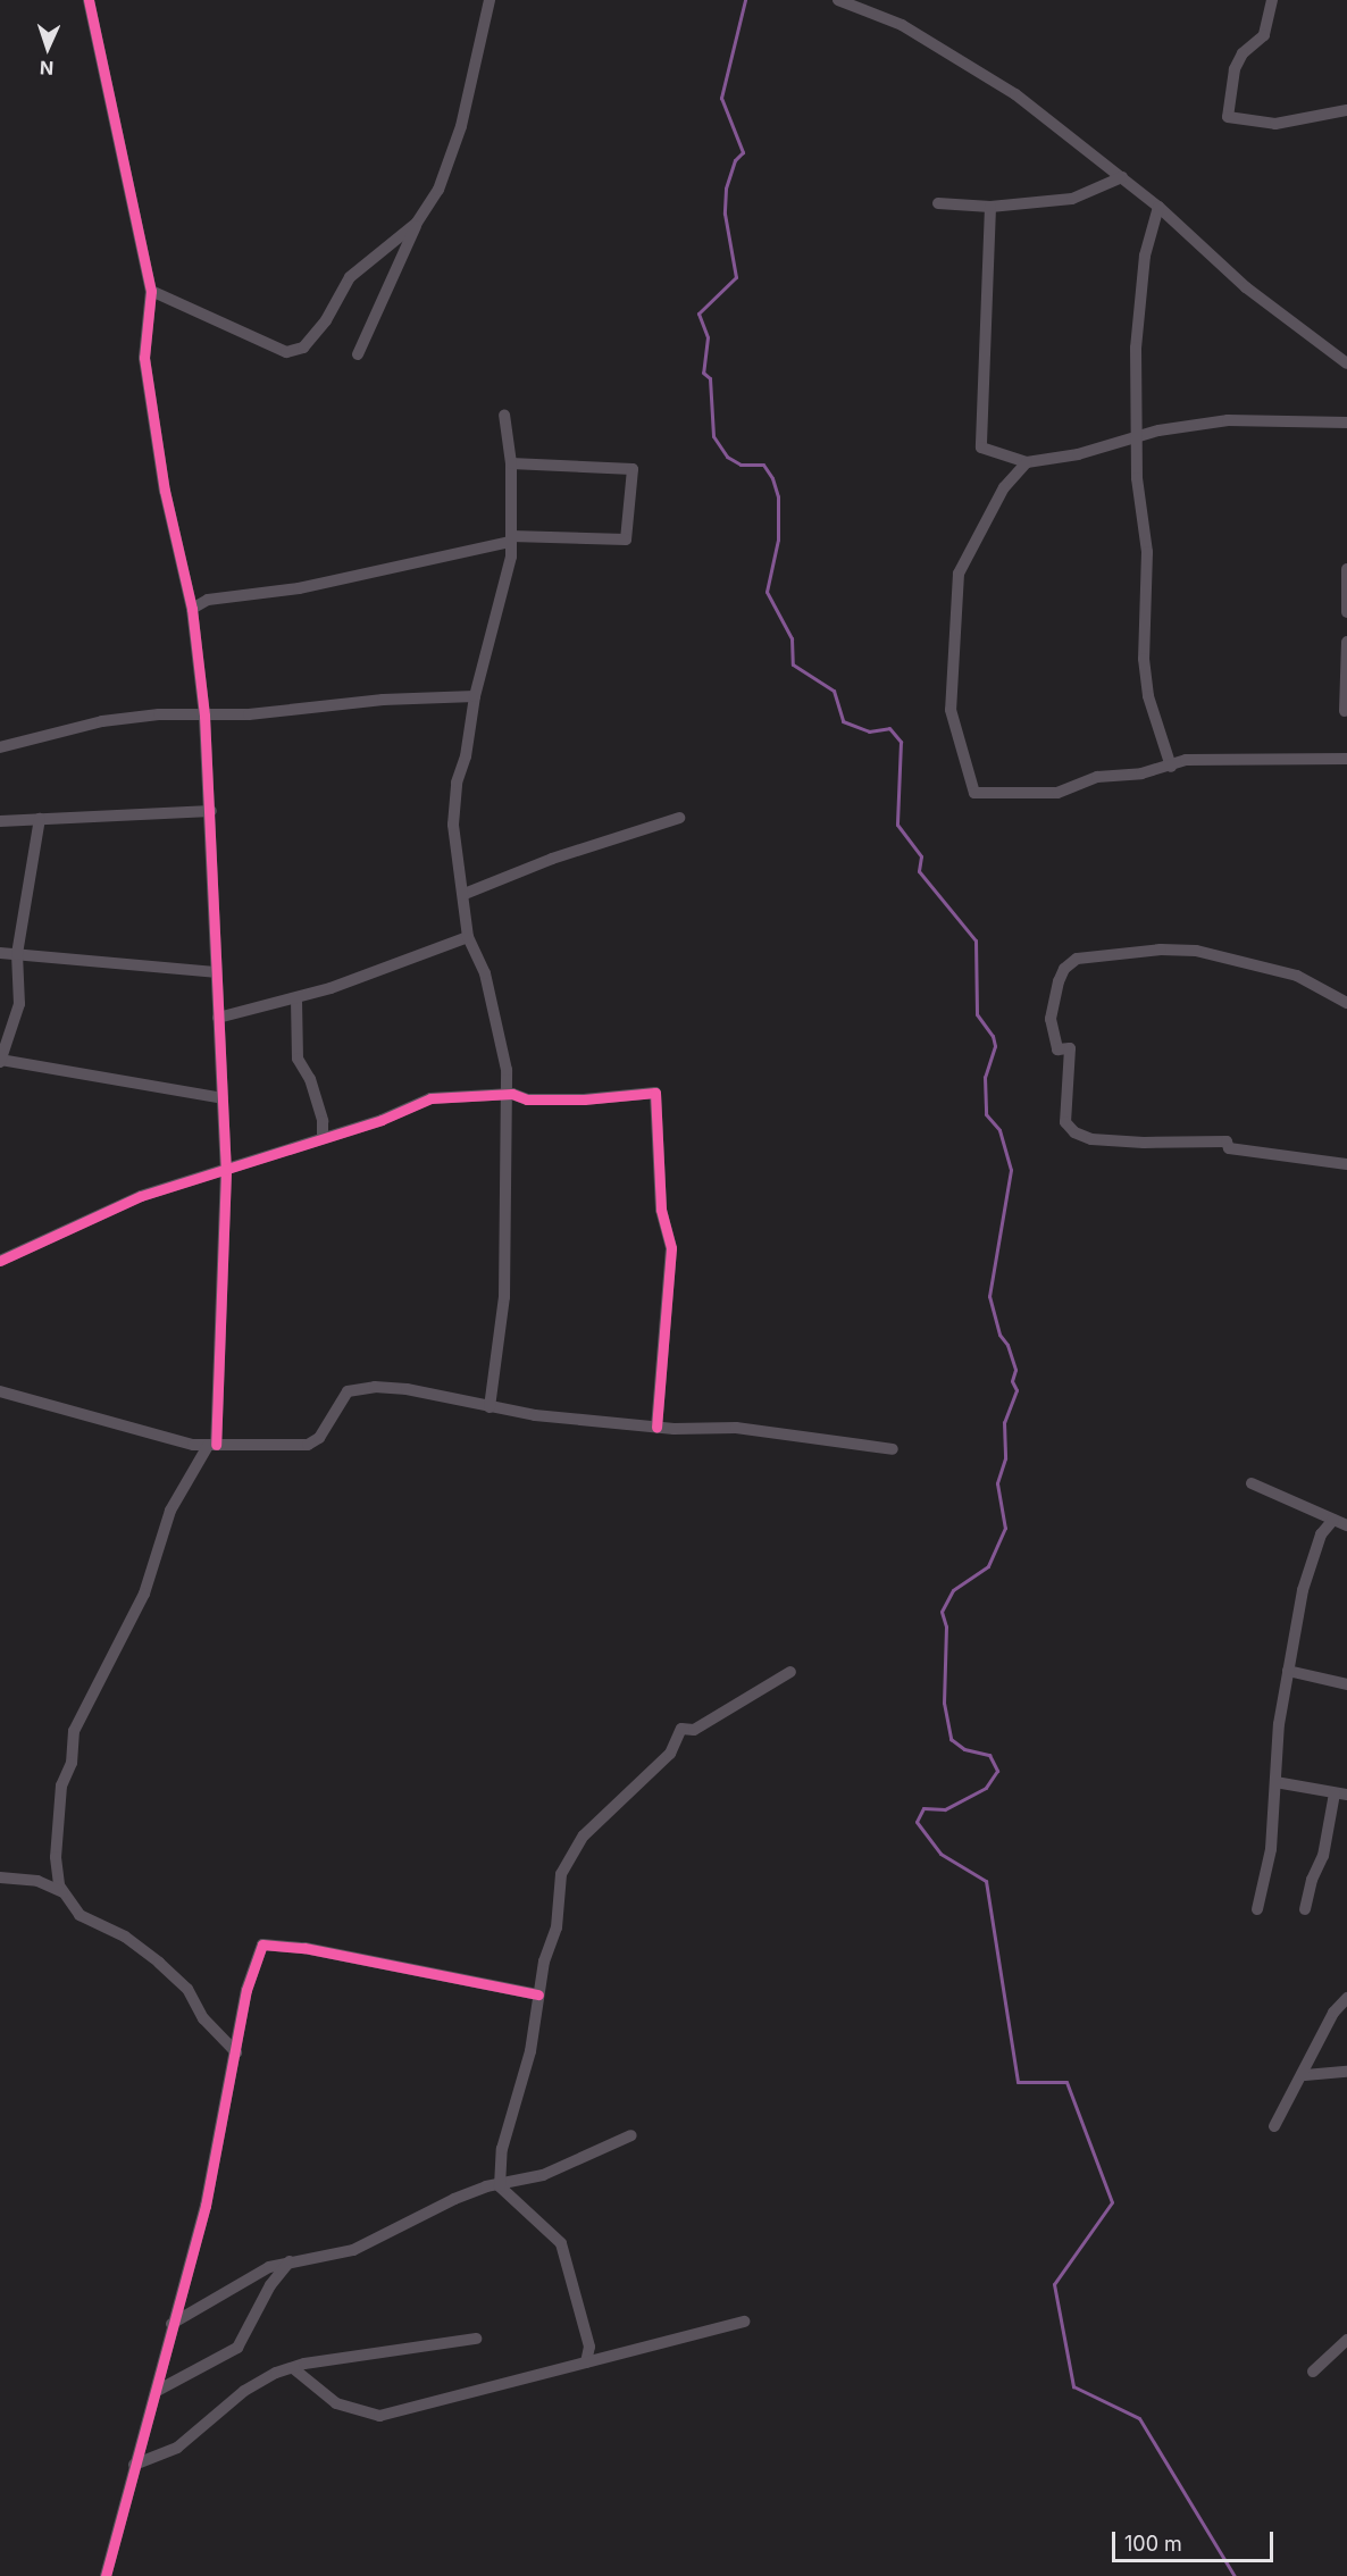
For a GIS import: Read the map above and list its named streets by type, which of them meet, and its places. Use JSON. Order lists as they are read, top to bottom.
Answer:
{
  "scale_bar": "100 m",
  "north": "bottom"
}
